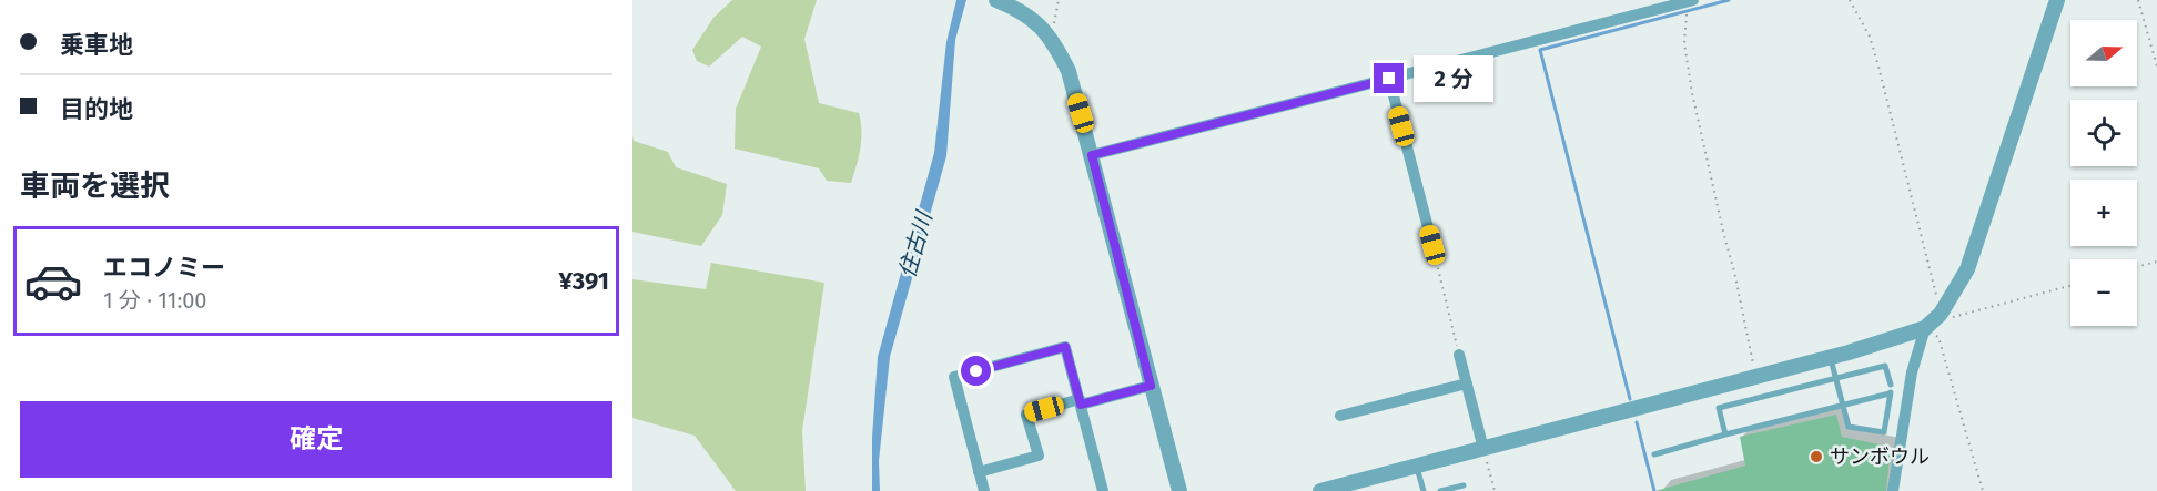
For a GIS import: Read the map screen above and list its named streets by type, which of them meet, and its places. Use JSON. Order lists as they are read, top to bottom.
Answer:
{
  "water": ["住古川"],
  "places": ["サンボウル"],
  "north": "right",
  "page": {
    "banner": ["乗車地", "目的地"],
    "map_buttons": ["+", "−"],
    "bubble": "2 分",
    "heading": "車両を選択",
    "list": [
      {
        "name": "エコノミー",
        "note": "1 分 · 11:00",
        "value": "¥391"
      }
    ],
    "buttons": "確定"
  }
}
